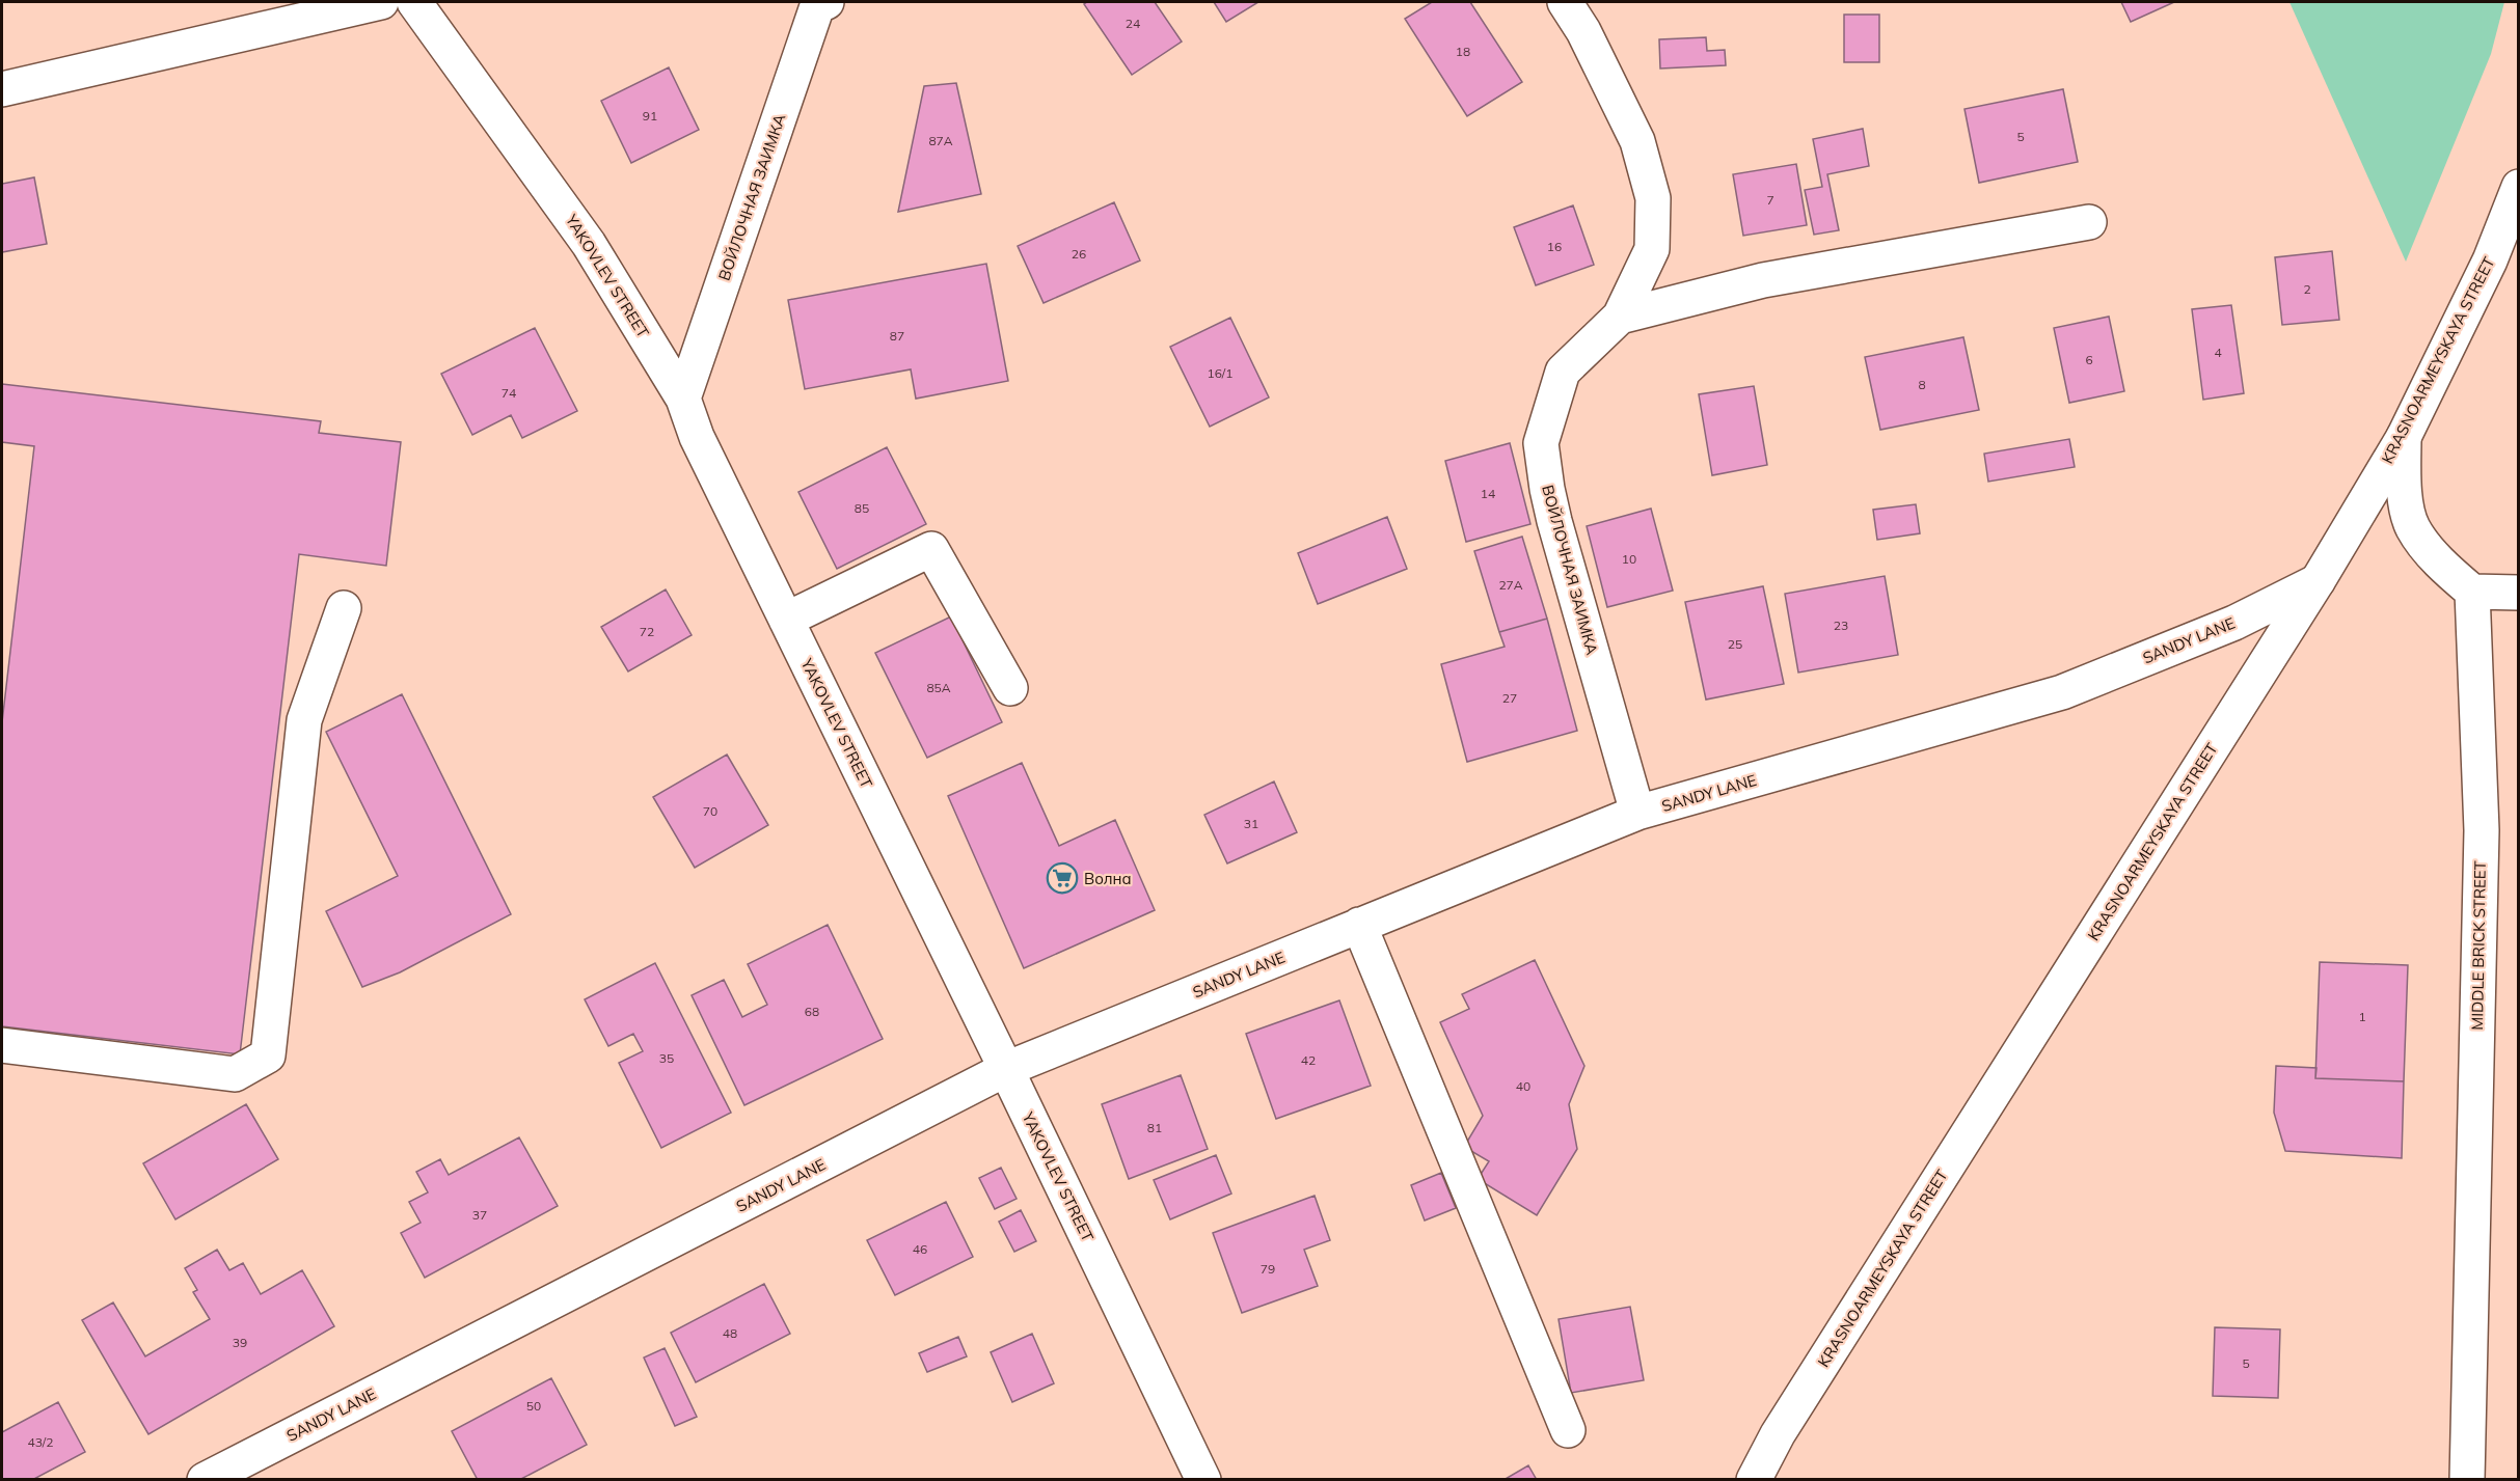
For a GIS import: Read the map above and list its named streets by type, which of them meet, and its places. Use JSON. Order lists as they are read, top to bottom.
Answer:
{
  "streets": {
    "street": [
      "ВОЙЛОЧНАЯ ЗАИМКА",
      "YAKOVLEV STREET",
      "KRASNOARMEYSKAYA STREET",
      "SANDY LANE",
      "MIDDLE BRICK STREET"
    ]
  },
  "crossings": [
    ["ВОЙЛОЧНАЯ ЗАИМКА", "YAKOVLEV STREET"],
    ["ВОЙЛОЧНАЯ ЗАИМКА", "SANDY LANE"],
    ["YAKOVLEV STREET", "SANDY LANE"],
    ["KRASNOARMEYSKAYA STREET", "SANDY LANE"]
  ],
  "places": {
    "supermarket": ["Волна"]
  },
  "house_numbers": [
    "24",
    "18",
    "91",
    "5",
    "87А",
    "7",
    "16",
    "26",
    "2",
    "87",
    "4",
    "6",
    "16/1",
    "8",
    "74",
    "14",
    "85",
    "10",
    "27А",
    "23",
    "72",
    "25",
    "85А",
    "27",
    "70",
    "31",
    "68",
    "1",
    "35",
    "42",
    "40",
    "81",
    "37",
    "46",
    "79",
    "48",
    "39",
    "5",
    "50",
    "43/2"
  ]
}
